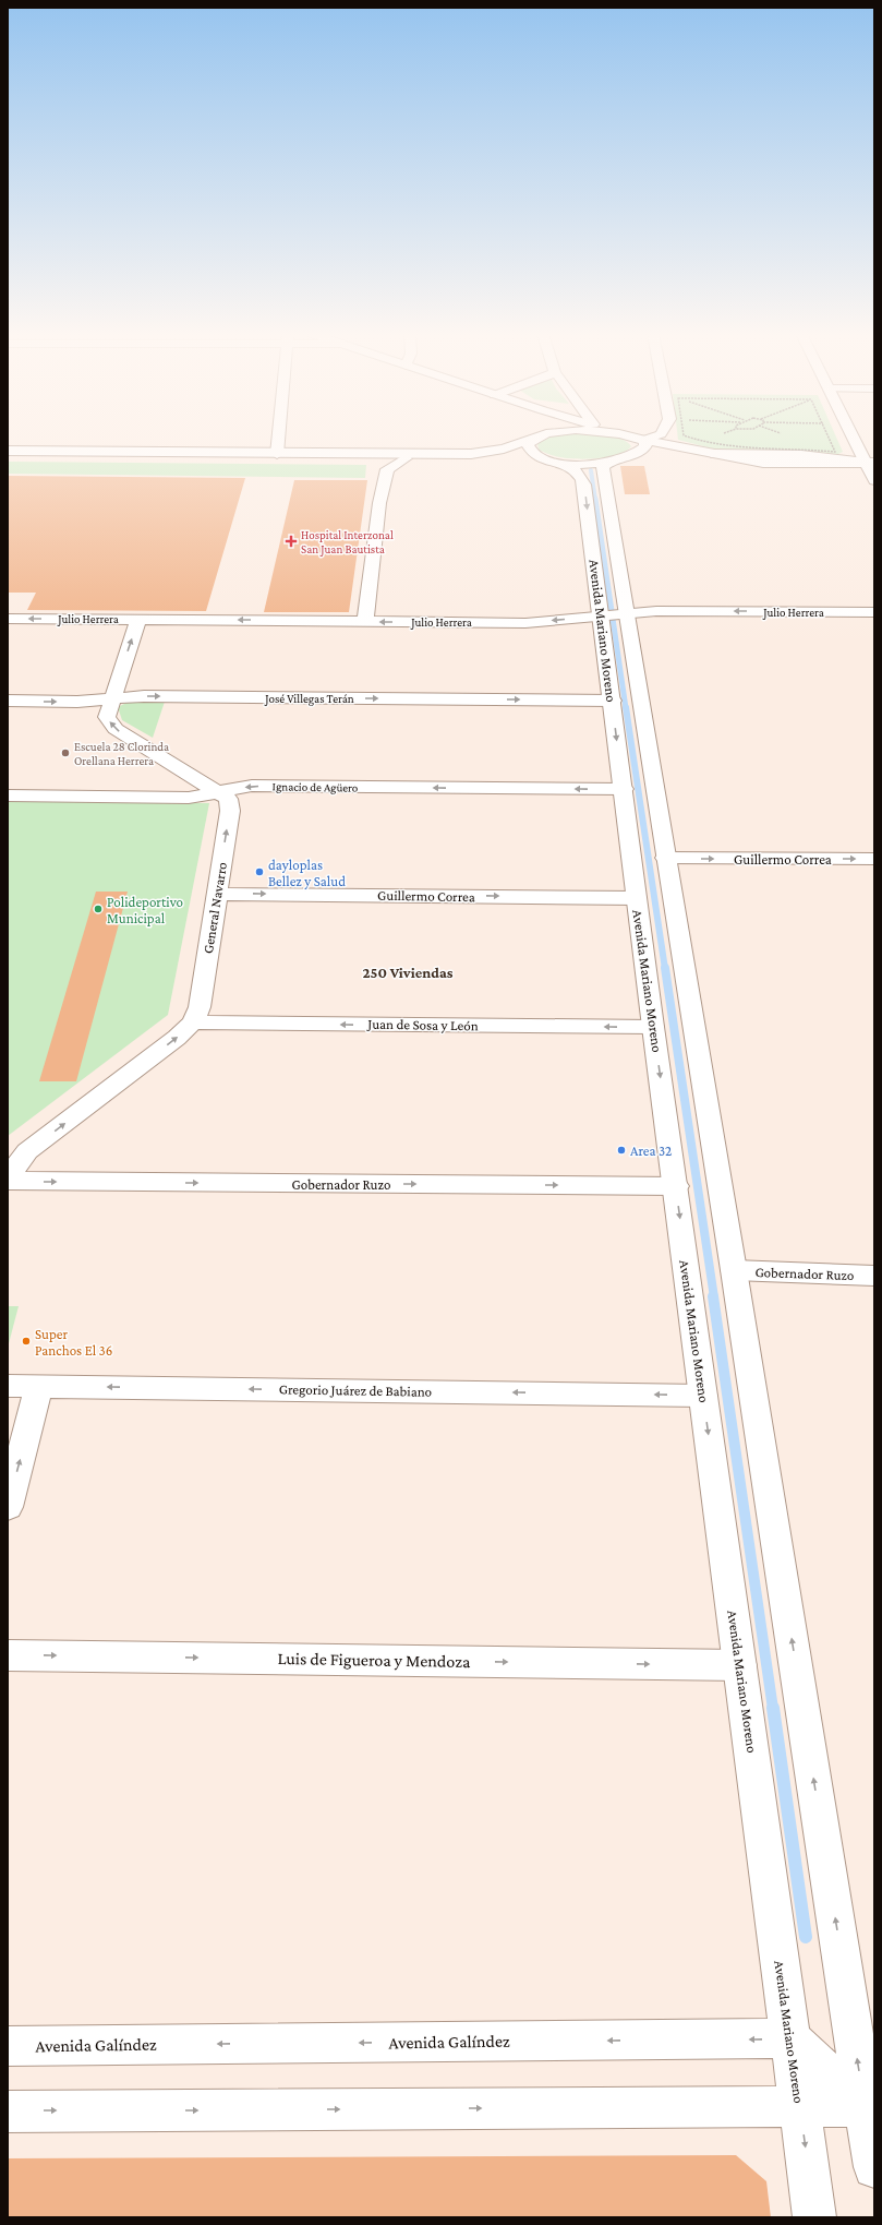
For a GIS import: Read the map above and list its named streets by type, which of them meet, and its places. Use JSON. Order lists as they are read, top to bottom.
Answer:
{
  "streets": {
    "main road": [
      "Julio Herrera",
      "Avenida Mariano Moreno",
      "José Villegas Terán",
      "Ignacio de Agüero",
      "Guillermo Correa",
      "General Navarro",
      "Juan de Sosa y León",
      "Gobernador Ruzo",
      "Gregorio Juárez de Babiano",
      "Luis de Figueroa y Mendoza",
      "Avenida Galíndez"
    ]
  },
  "crossings": [
    ["Julio Herrera", "Avenida Mariano Moreno"],
    ["Julio Herrera", "General Navarro"],
    ["Avenida Mariano Moreno", "José Villegas Terán"],
    ["Avenida Mariano Moreno", "Ignacio de Agüero"],
    ["Avenida Mariano Moreno", "Guillermo Correa"],
    ["Avenida Mariano Moreno", "Juan de Sosa y León"],
    ["Avenida Mariano Moreno", "Gobernador Ruzo"],
    ["Avenida Mariano Moreno", "Gregorio Juárez de Babiano"],
    ["Avenida Mariano Moreno", "Luis de Figueroa y Mendoza"],
    ["Avenida Mariano Moreno", "Avenida Galíndez"],
    ["José Villegas Terán", "General Navarro"],
    ["Ignacio de Agüero", "General Navarro"],
    ["Guillermo Correa", "General Navarro"],
    ["General Navarro", "Juan de Sosa y León"]
  ],
  "one_way": [
    "José Villegas Terán",
    "Ignacio de Agüero",
    "Guillermo Correa",
    "Juan de Sosa y León",
    "Gobernador Ruzo",
    "Gregorio Juárez de Babiano",
    "Luis de Figueroa y Mendoza"
  ],
  "districts": ["250 Viviendas"],
  "places": {
    "health": ["Hospital Interzonal San Juan Bautista"],
    "other": [
      "Escuela 28 Clorinda Orellana Herrera",
      "dayloplas Bellez y Salud",
      "Polideportivo Municipal",
      "Area 32",
      "Super Panchos El 36"
    ]
  }
}
